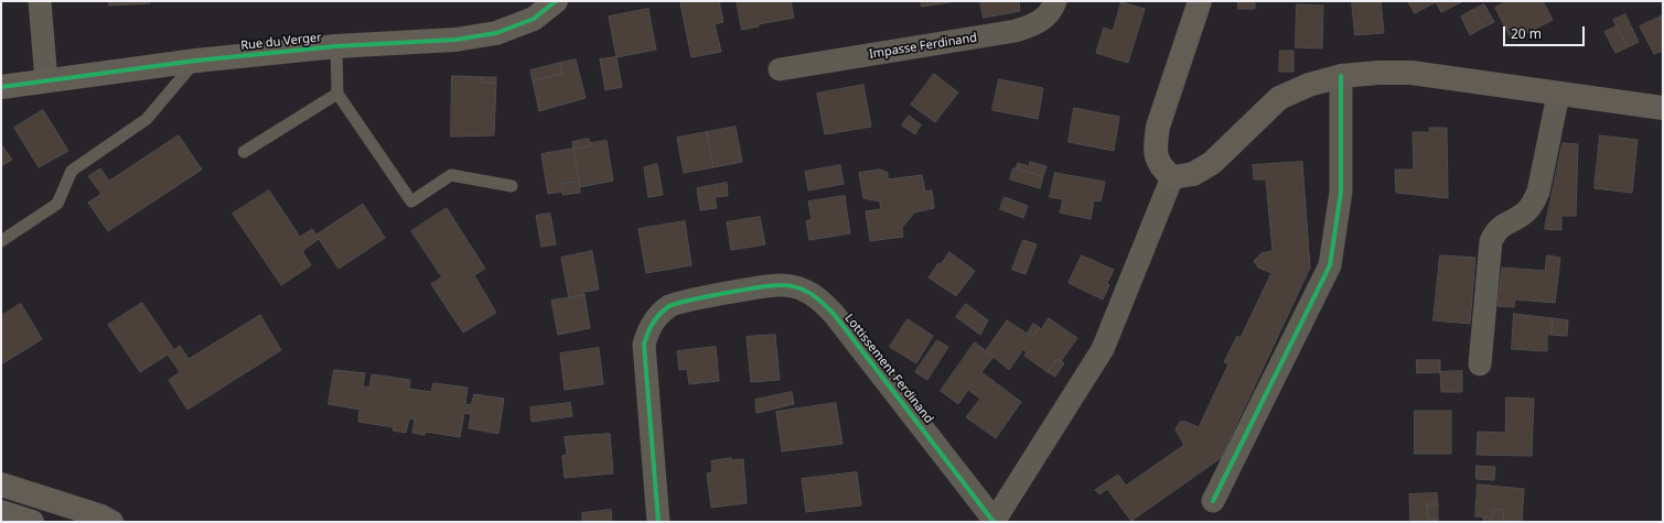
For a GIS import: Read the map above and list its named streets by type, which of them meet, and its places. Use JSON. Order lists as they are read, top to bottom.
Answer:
{
  "streets": {
    "street": ["Rue du Verger", "Impasse Ferdinand", "Lottissement Ferdinand"]
  },
  "scale_bar": "20 m"
}
